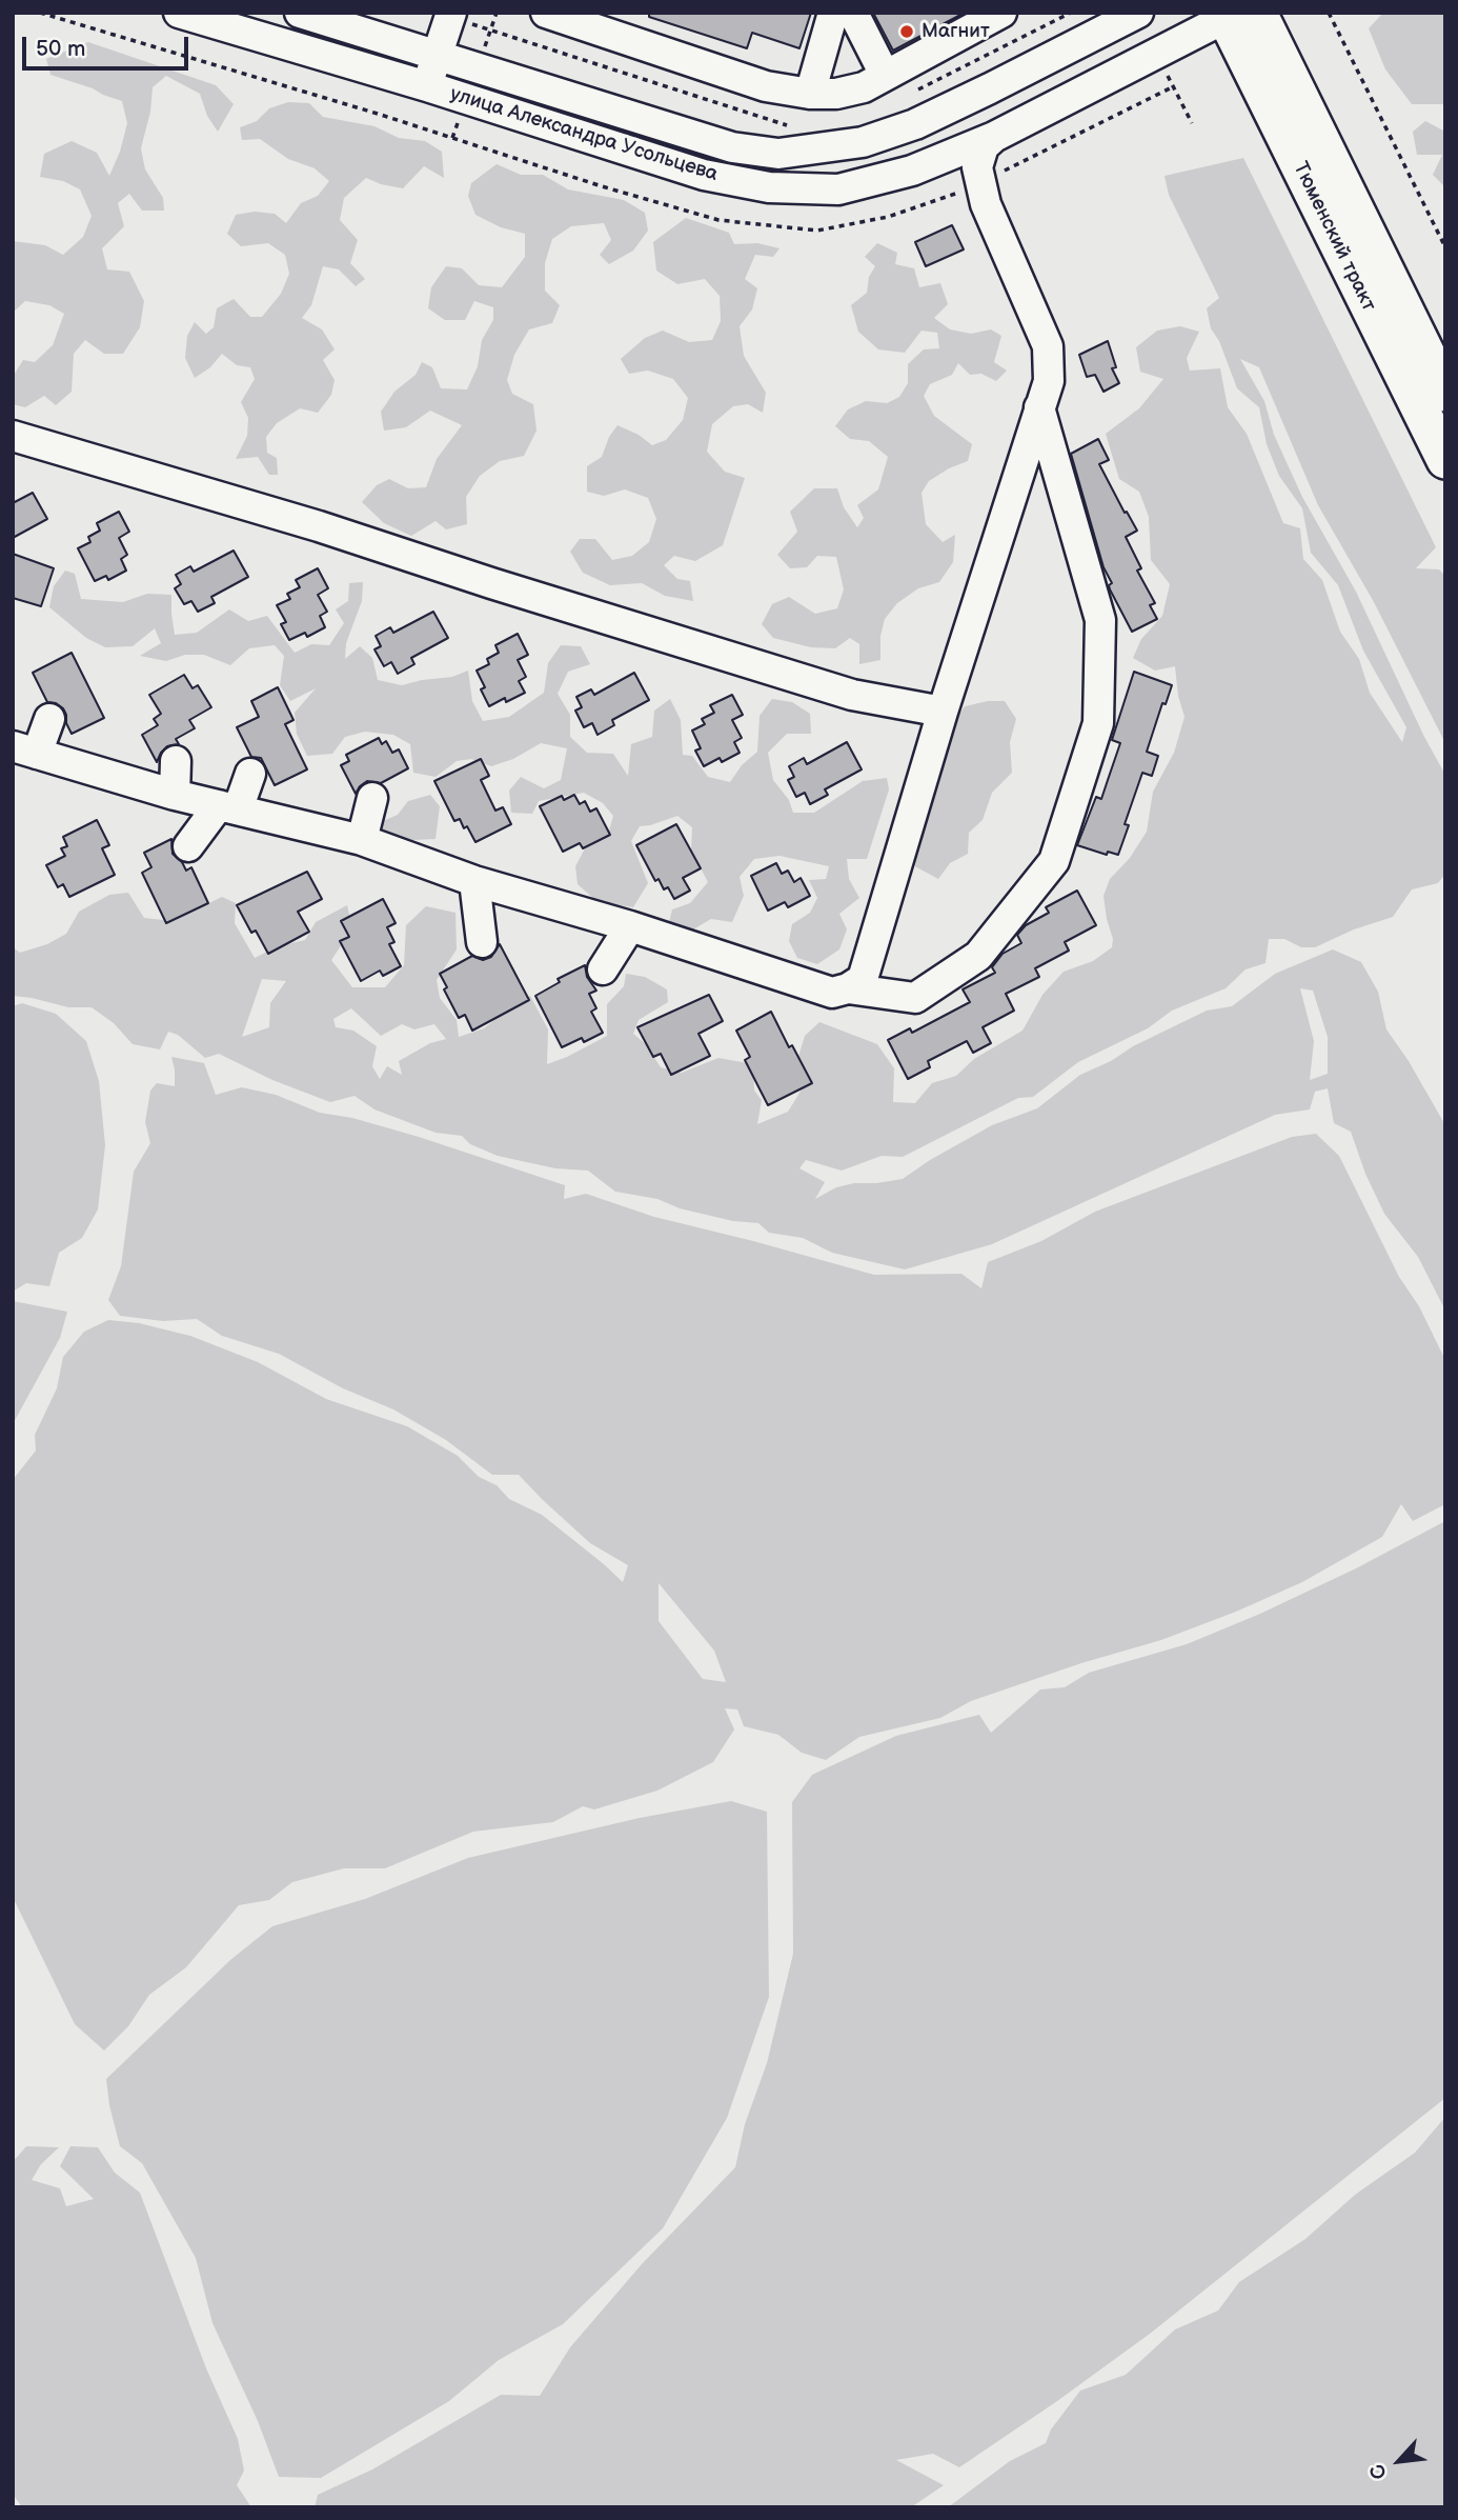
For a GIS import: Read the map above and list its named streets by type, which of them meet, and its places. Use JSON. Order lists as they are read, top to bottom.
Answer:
{
  "streets": {
    "main road": ["Тюменский тракт"],
    "street": ["улица Александра Усольцева"]
  },
  "crossings": [
    ["улица Александра Усольцева", "Тюменский тракт"]
  ],
  "places": ["Магнит"],
  "scale_bar": "50 m",
  "north": "bottom left"
}
